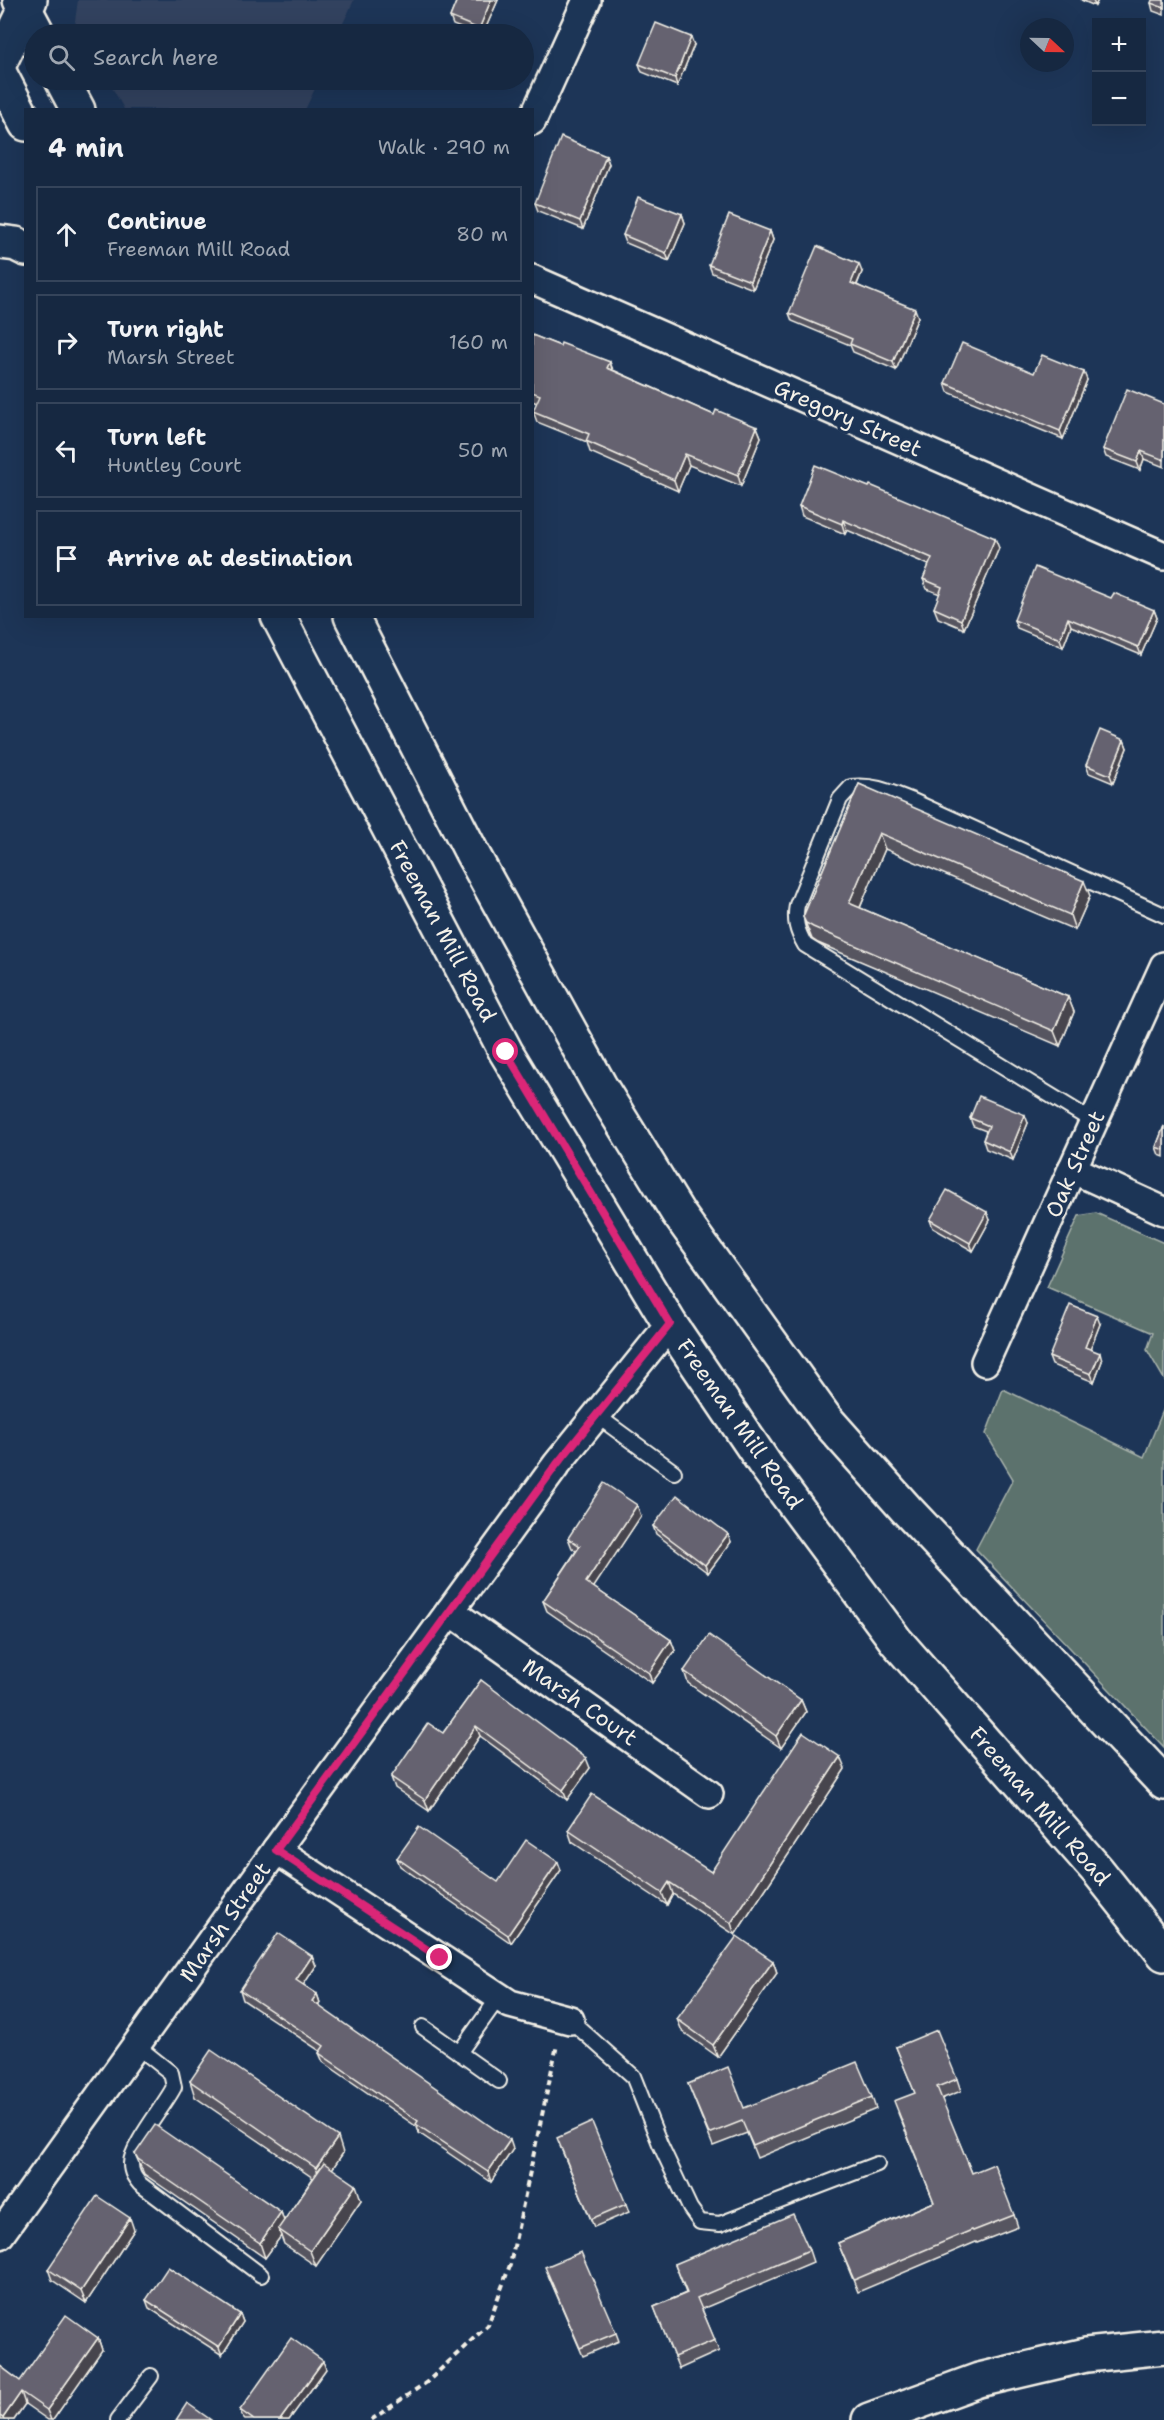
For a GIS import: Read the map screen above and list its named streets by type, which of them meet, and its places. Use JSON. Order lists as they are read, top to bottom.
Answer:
{
  "streets": {
    "main road": ["Freeman Mill Road"],
    "street": [
      "Gregory Street",
      "Oak Street",
      "Marsh Court",
      "Marsh Street"
    ]
  },
  "crossings": [
    ["Freeman Mill Road", "Marsh Street"],
    ["Marsh Court", "Marsh Street"]
  ],
  "north": "right",
  "page": {
    "map_buttons": ["+", "−"],
    "search": "Search here",
    "heading": ["4 min", "Walk · 290 m"],
    "list": [
      ["Continue", "Freeman Mill Road", "80 m"],
      ["Turn right", "Marsh Street", "160 m"],
      ["Turn left", "Huntley Court", "50 m"],
      "Arrive at destination"
    ]
  }
}
